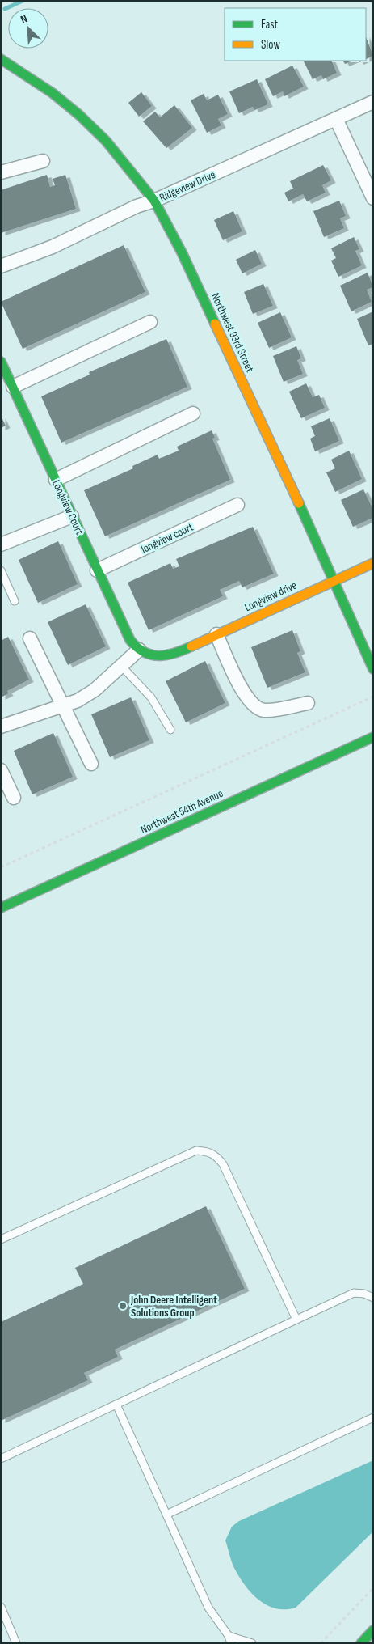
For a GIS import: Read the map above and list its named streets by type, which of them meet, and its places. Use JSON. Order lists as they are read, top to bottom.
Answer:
{
  "streets": {
    "street": [
      "Ridgeview Drive",
      "Northwest 93rd Street",
      "Longview Court",
      "longview court",
      "Longview drive",
      "Northwest 54th Avenue"
    ]
  },
  "crossings": [
    ["Ridgeview Drive", "Northwest 93rd Street"],
    ["Northwest 93rd Street", "Longview drive"],
    ["Longview Court", "longview court"],
    ["Longview Court", "Longview drive"]
  ],
  "places": ["John Deere Intelligent Solutions Group"],
  "legend": ["Fast", "Slow"],
  "north": "top left"
}
